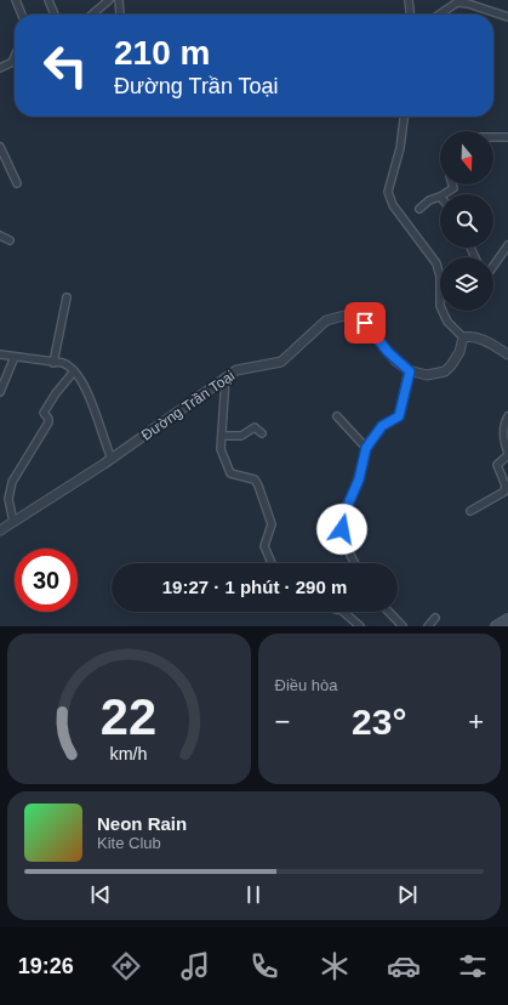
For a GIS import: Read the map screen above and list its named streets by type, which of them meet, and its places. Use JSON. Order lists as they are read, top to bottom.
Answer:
{
  "streets": {
    "street": ["Đường Trần Toại"]
  },
  "north": "bottom",
  "page": {
    "turn": ["210 m", "Đường Trần Toại"],
    "limit": "30",
    "trip": "19:27 · 1 phút · 290 m",
    "tile": "Điều hòa",
    "heat": ["−", "23°", "+"],
    "song": ["Neon Rain", "Kite Club"],
    "tabs": "19:26",
    "gauge": ["22", "km/h"]
  }
}
